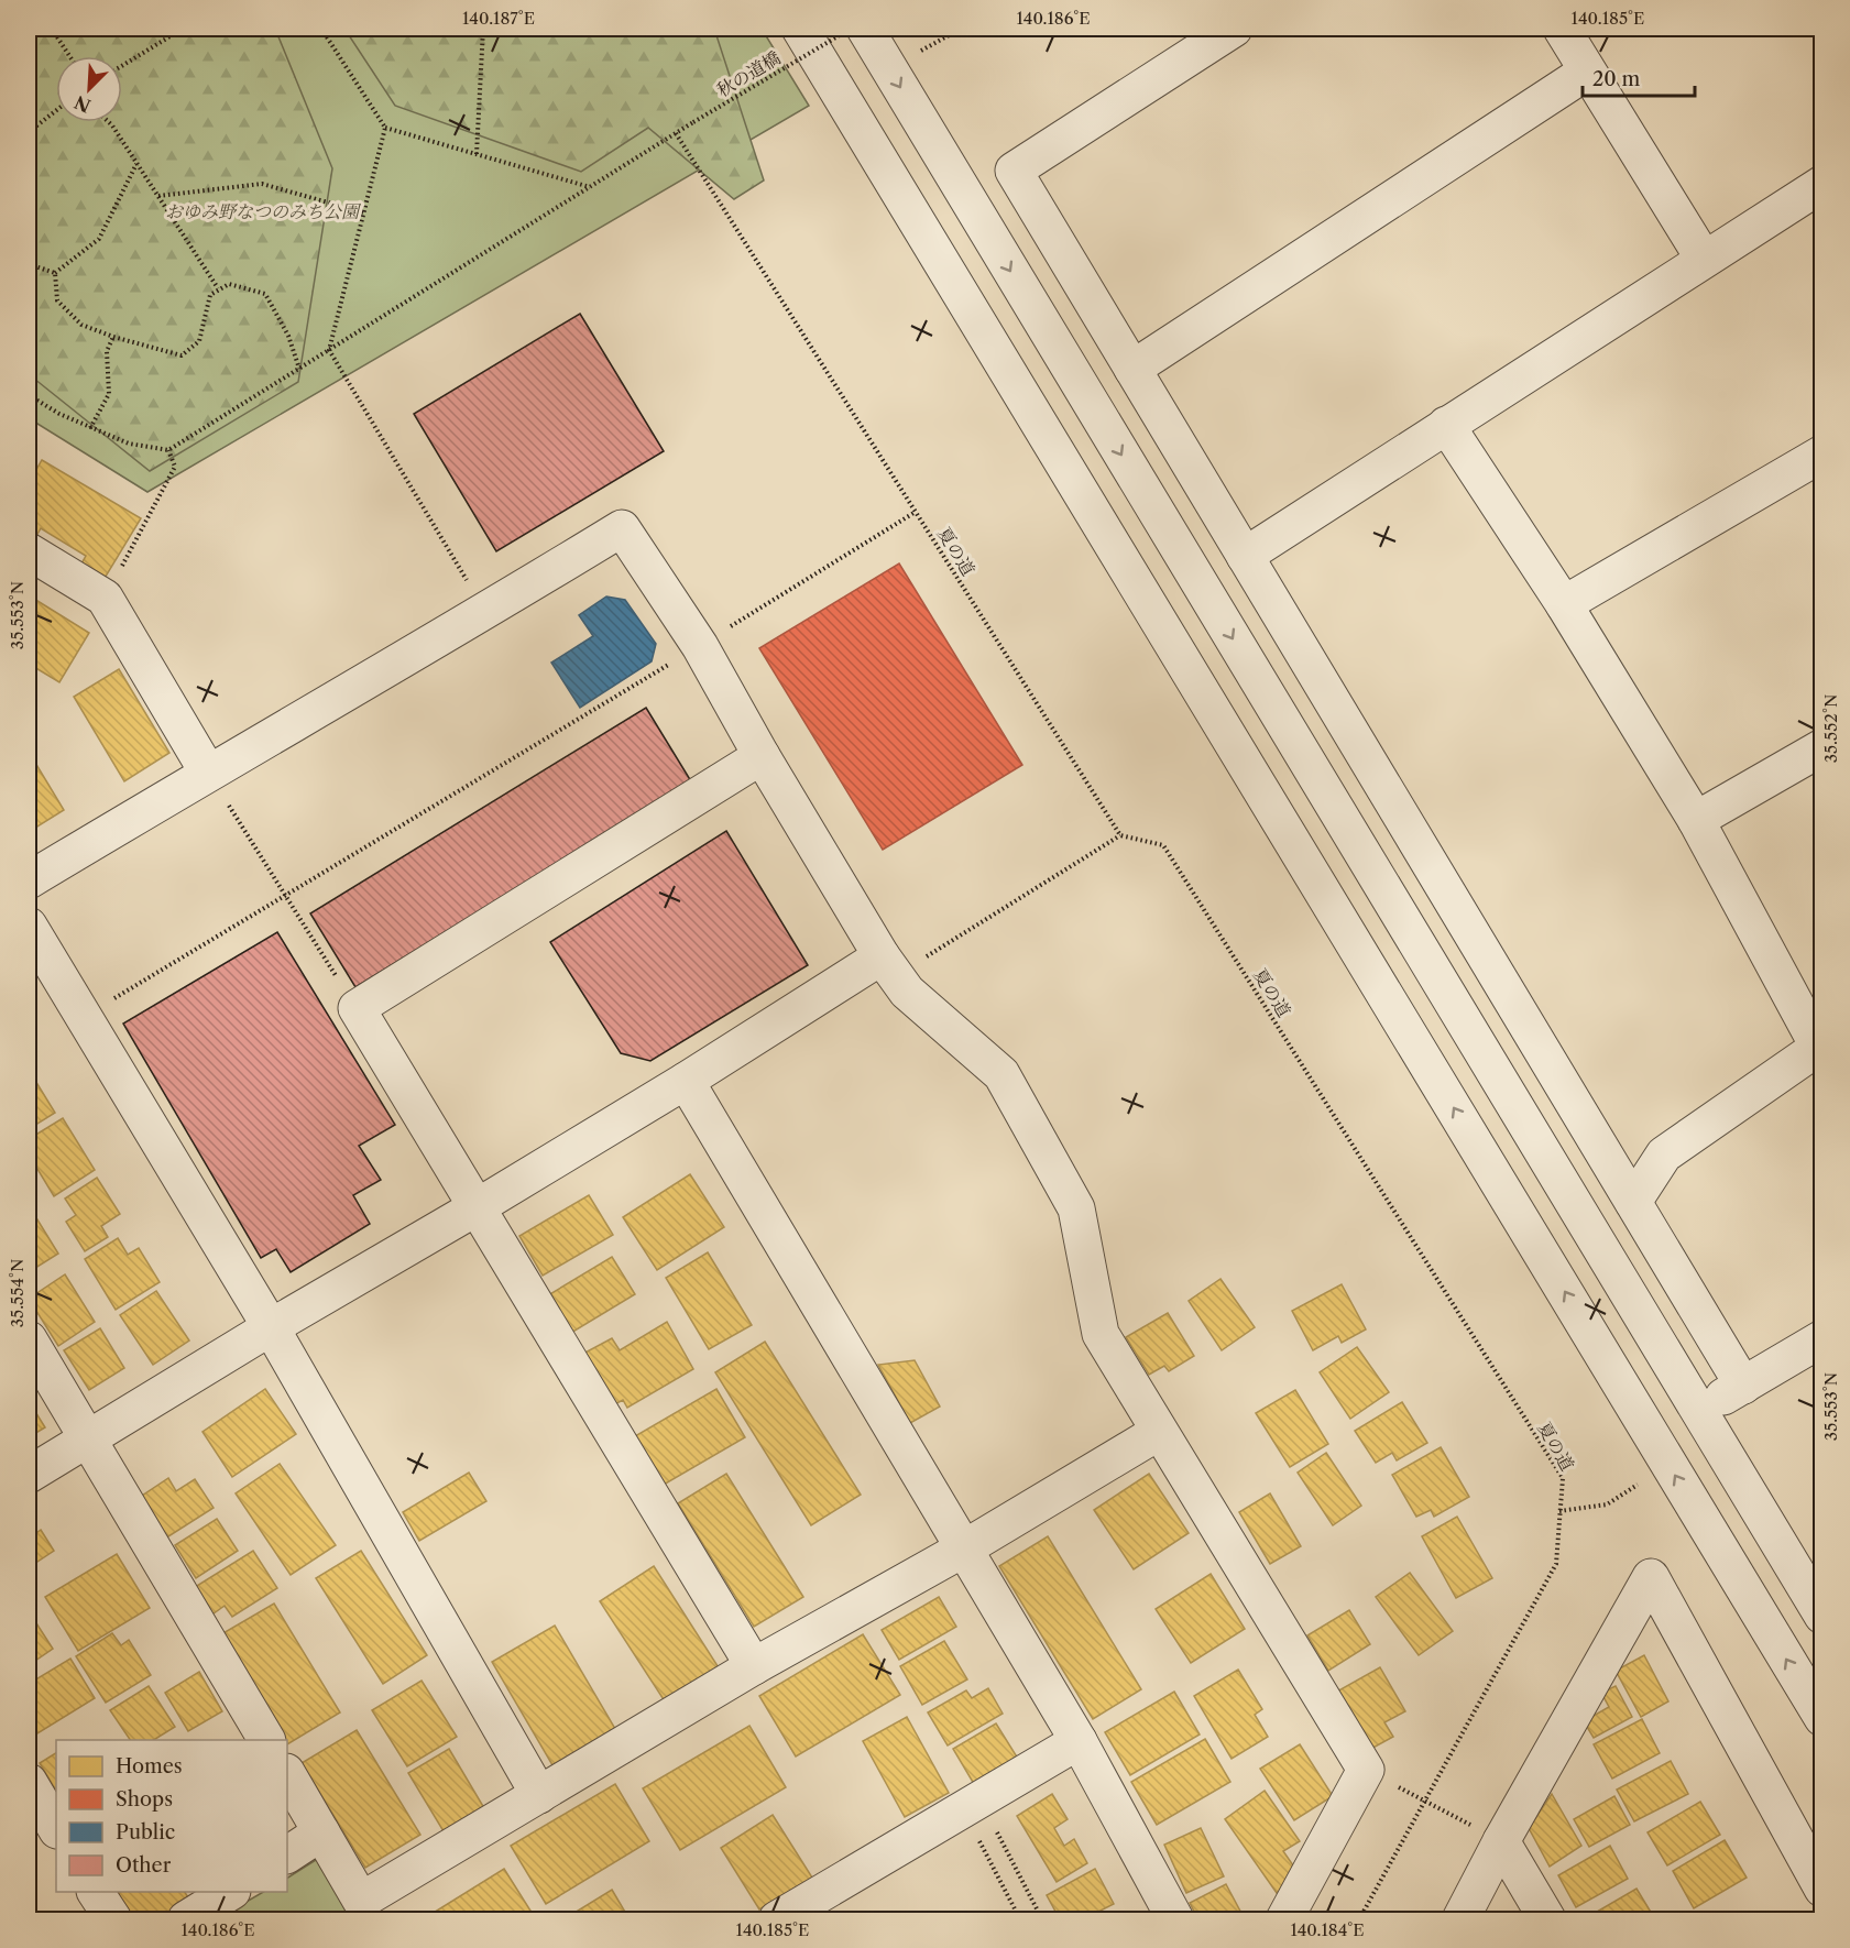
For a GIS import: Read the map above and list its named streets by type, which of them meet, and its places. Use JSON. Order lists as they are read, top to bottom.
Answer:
{
  "streets": {
    "path": ["秋の道橋", "夏の道"]
  },
  "crossings": [
    ["秋の道橋", "夏の道"]
  ],
  "parks": ["おゆみ野なつのみち公園"],
  "legend": [
    "Homes",
    "Shops",
    "Public",
    "Other"
  ],
  "scale_bar": "20 m",
  "north": "bottom left",
  "coordinates": [
    "140.187°E",
    "140.186°E",
    "140.185°E",
    "35.553°N",
    "35.552°N",
    "35.554°N",
    "140.184°E"
  ]
}
